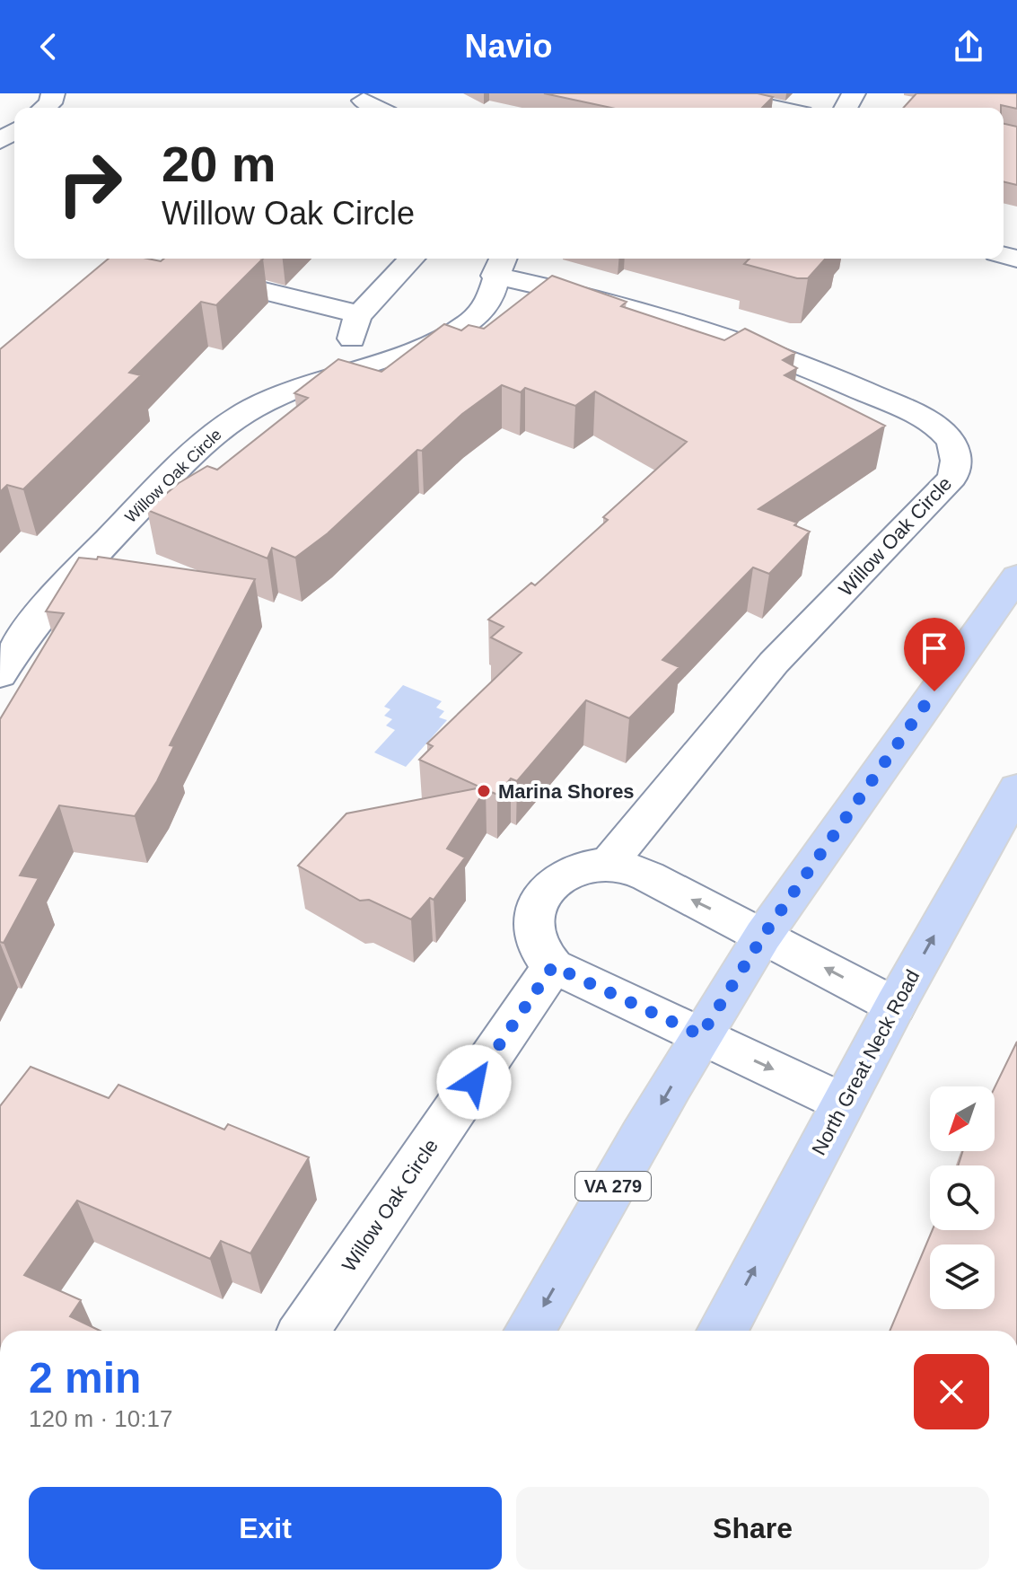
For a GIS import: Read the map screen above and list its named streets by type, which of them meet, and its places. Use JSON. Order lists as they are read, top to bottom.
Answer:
{
  "streets": {
    "main road": ["North Great Neck Road", "VA 279"],
    "street": ["Willow Oak Circle"]
  },
  "places": ["Marina Shores"],
  "north": "bottom left",
  "page": {
    "header": "Navio",
    "turn": ["20 m", "Willow Oak Circle"],
    "heading": ["2 min", "120 m · 10:17"],
    "buttons": ["Exit", "Share"]
  }
}
